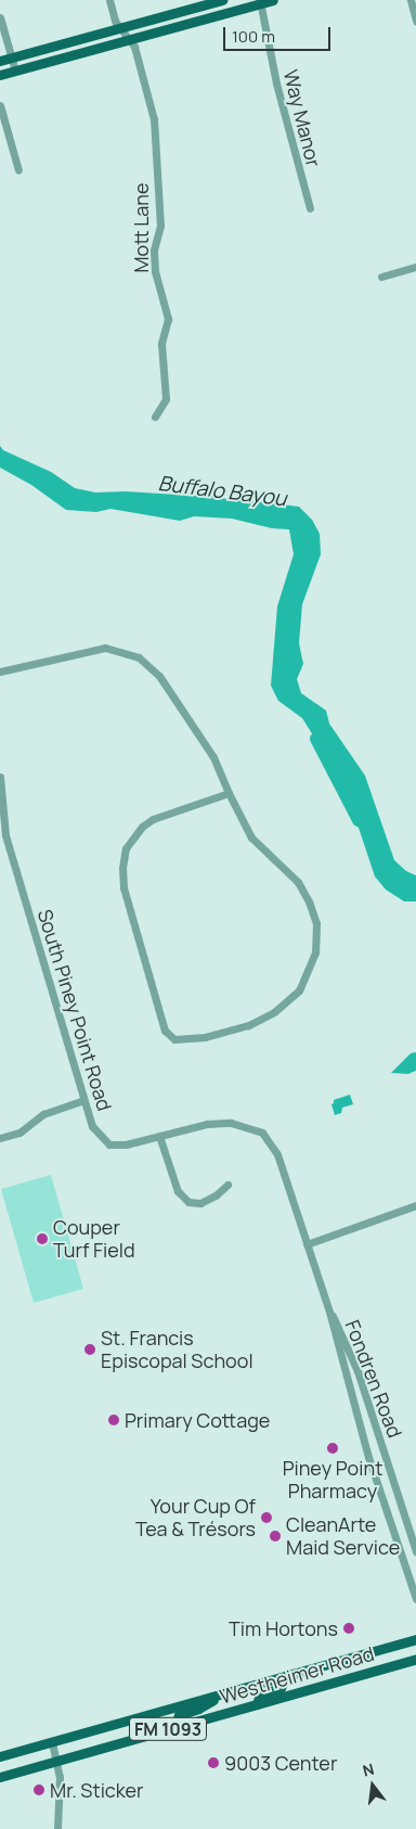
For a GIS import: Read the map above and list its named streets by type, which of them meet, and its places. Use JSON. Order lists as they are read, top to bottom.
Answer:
{
  "streets": {
    "main road": ["Westheimer Road", "FM 1093"],
    "street": [
      "Way Manor",
      "Mott Lane",
      "South Piney Point Road",
      "Fondren Road"
    ]
  },
  "crossings": [
    ["South Piney Point Road", "Fondren Road"]
  ],
  "water": ["Buffalo Bayou"],
  "places": [
    "Couper Turf Field",
    "St. Francis Episcopal School",
    "Primary Cottage",
    "Piney Point Pharmacy",
    "Your Cup Of Tea & Trésors",
    "CleanArte Maid Service",
    "Tim Hortons",
    "9003 Center",
    "Mr. Sticker"
  ],
  "scale_bar": "100 m",
  "north": "top"
}
